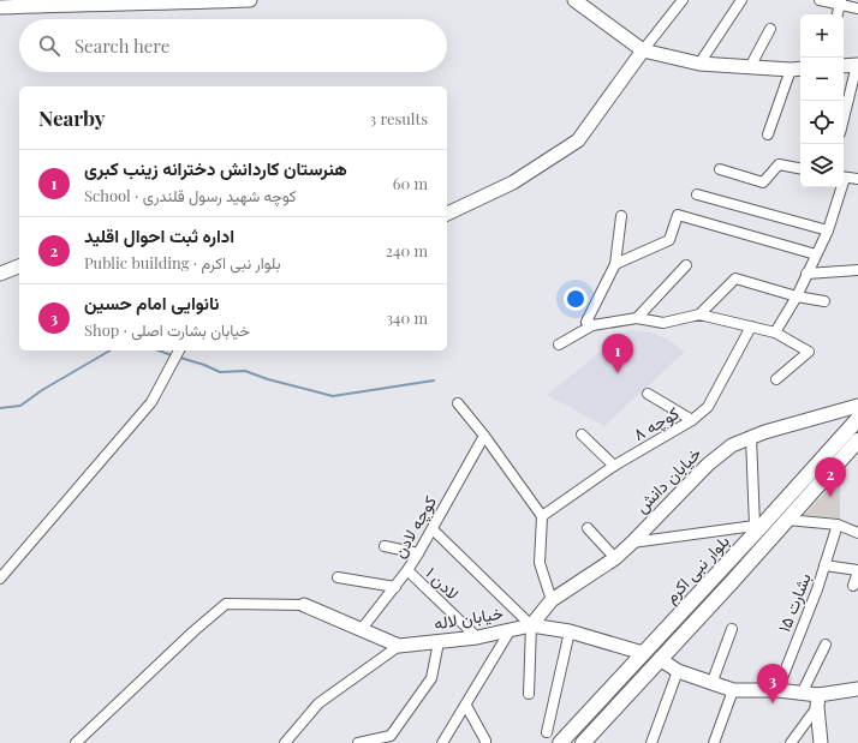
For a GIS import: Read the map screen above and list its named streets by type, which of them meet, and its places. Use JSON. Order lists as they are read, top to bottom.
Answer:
{
  "streets": {
    "main road": ["بلوار نبی اکرم"],
    "street": [
      "کوچه ۸",
      "خیابان دانش",
      "کوچه لادن",
      "لادن ۱",
      "بشارت ۱۵",
      "خیابان لاله"
    ]
  },
  "crossings": [
    ["خیابان دانش", "خیابان لاله"],
    ["کوچه لادن", "لادن ۱"],
    ["کوچه لادن", "خیابان لاله"],
    ["بلوار نبی اکرم", "خیابان لاله"],
    ["لادن ۱", "خیابان لاله"]
  ],
  "page": {
    "map_buttons": ["+", "−"],
    "search": "Search here",
    "heading": ["Nearby", "3 results"],
    "list": [
      {
        "mark": "1",
        "name": "هنرستان کاردانش دخترانه زینب کبری",
        "note": "School · کوچه شهید رسول قلندری",
        "value": "60 m"
      },
      {
        "mark": "2",
        "name": "اداره ثبت احوال اقلید",
        "note": "Public building · بلوار نبی اکرم",
        "value": "240 m"
      },
      {
        "mark": "3",
        "name": "نانوایی امام حسین",
        "note": "Shop · خیابان بشارت اصلی",
        "value": "340 m"
      }
    ],
    "pins": ["1", "2", "3"]
  }
}
